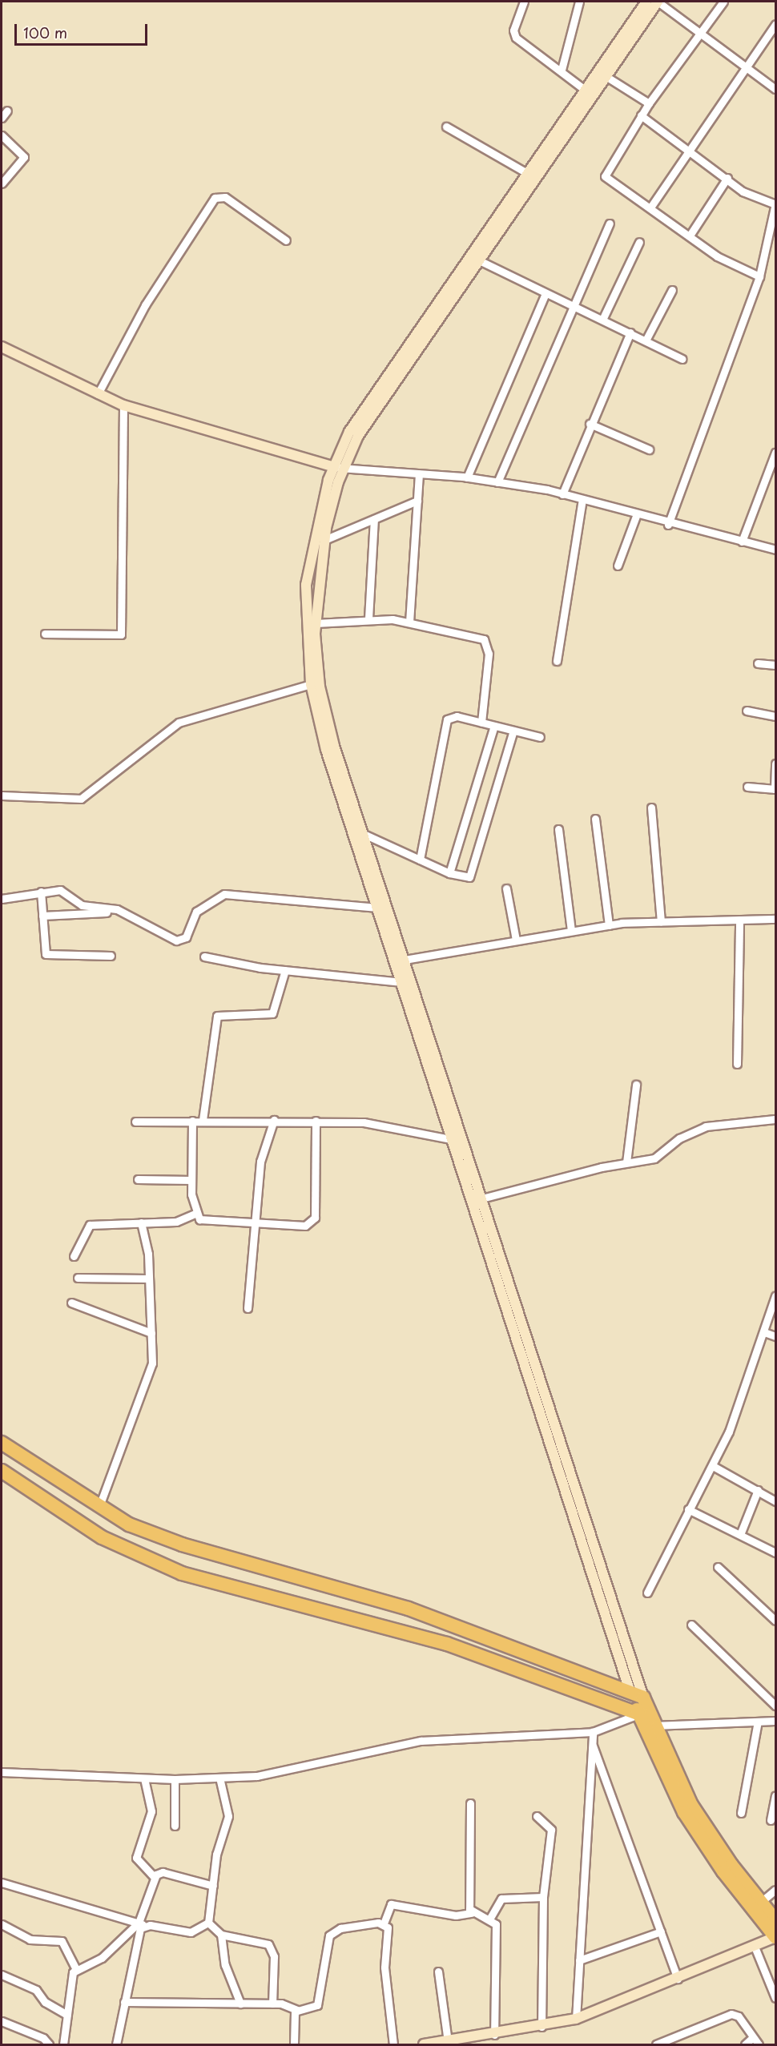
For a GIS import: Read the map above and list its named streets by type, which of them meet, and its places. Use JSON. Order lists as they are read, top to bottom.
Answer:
{
  "scale_bar": "100 m"
}
